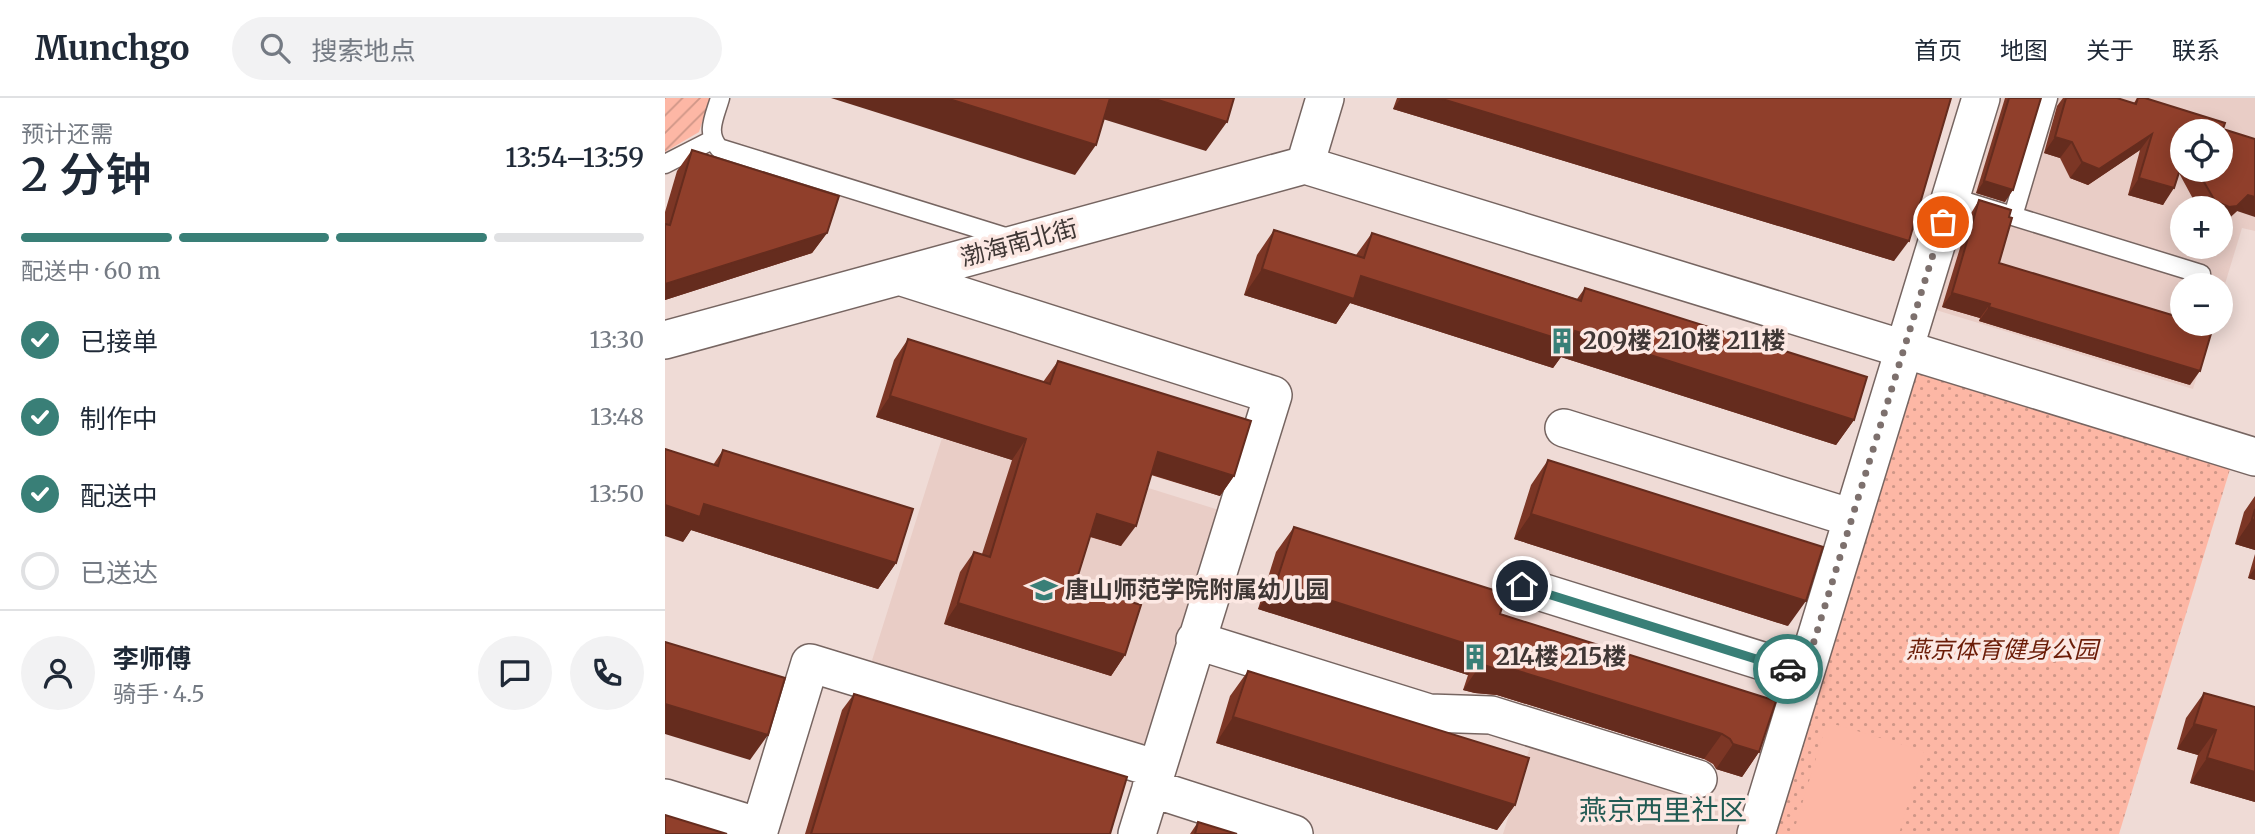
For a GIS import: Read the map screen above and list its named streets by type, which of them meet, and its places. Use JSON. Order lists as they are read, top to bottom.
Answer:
{
  "streets": {
    "street": ["渤海南北街"]
  },
  "districts": ["燕京西里社区"],
  "parks": ["燕京体育健身公园"],
  "places": {
    "building": ["209楼 210楼 211楼", "214楼 215楼"],
    "school or university": ["唐山师范学院附属幼儿园"]
  },
  "page": {
    "header": "Munchgo",
    "search": "搜索地点",
    "nav": [
      "首页",
      "地图",
      "关于",
      "联系"
    ],
    "heading": ["2 分钟", "预计还需", "13:54–13:59"],
    "panel": ["李师傅", "骑手 · 4.5"],
    "map_buttons": ["+", "−"],
    "bar": "配送中 · 60 m",
    "list": [
      ["已接单", "13:30"],
      ["制作中", "13:48"],
      ["配送中", "13:50"],
      "已送达"
    ]
  }
}
